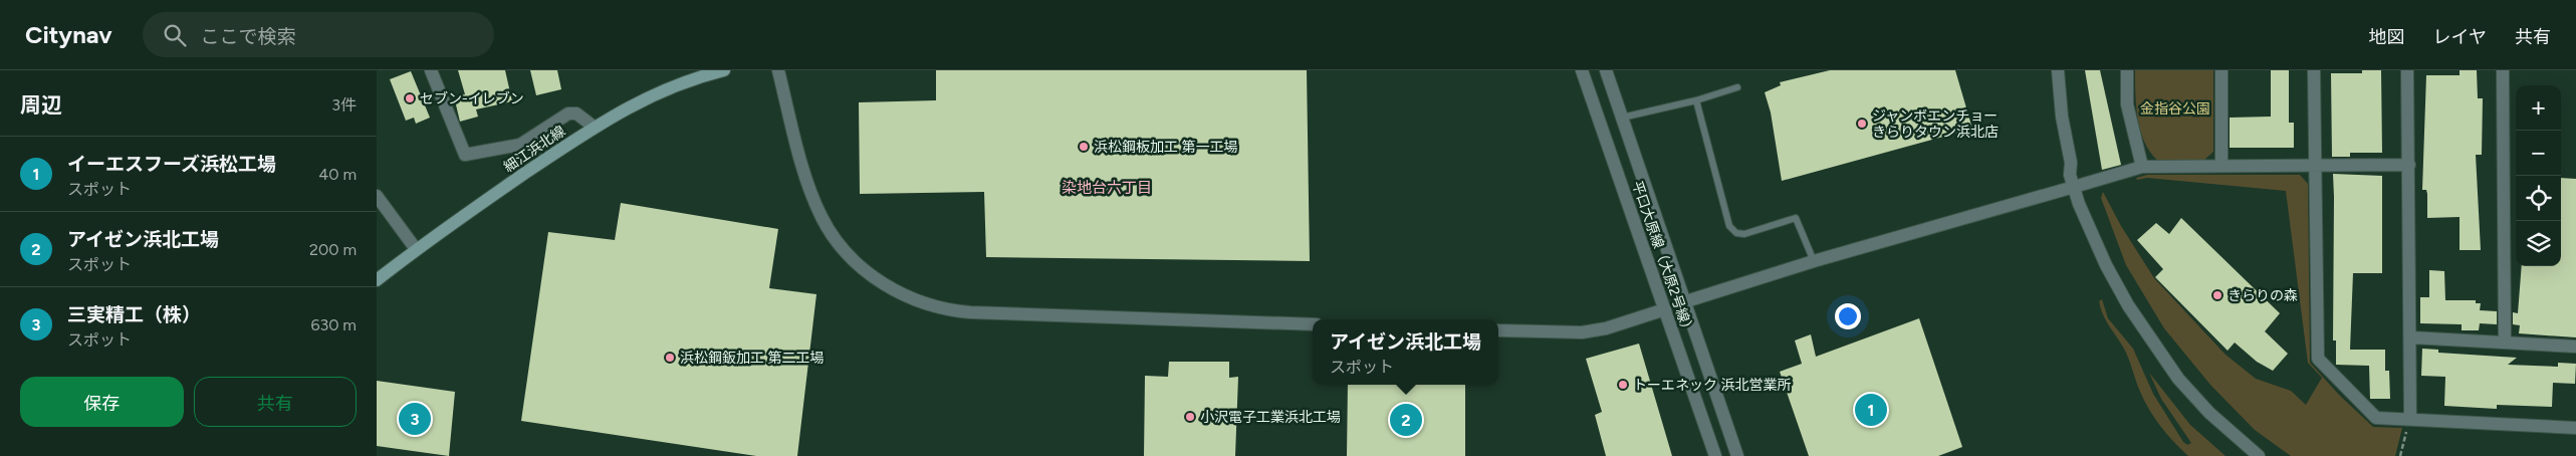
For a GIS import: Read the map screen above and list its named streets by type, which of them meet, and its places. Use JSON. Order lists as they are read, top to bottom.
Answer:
{
  "streets": {
    "main road": ["細江浜北線"],
    "street": ["平口大原線（大原2号線）"]
  },
  "districts": ["染地台六丁目"],
  "parks": ["金指谷公園"],
  "places": [
    "セブン-イレブン",
    "ジャンボエンチョー きらりタウン浜北店",
    "浜松鋼板加工 第一工場",
    "きらりの森",
    "浜松鋼鈑加工 第二工場",
    "トーエネック 浜北営業所",
    "小沢電子工業浜北工場"
  ],
  "page": {
    "header": "Citynav",
    "search": "ここで検索",
    "nav": ["地図", "レイヤ", "共有"],
    "heading": ["周辺", "3件"],
    "map_buttons": ["+", "−"],
    "list": [
      {
        "mark": "1",
        "name": "イーエスフーズ浜松工場",
        "note": "スポット",
        "value": "40 m"
      },
      {
        "mark": "2",
        "name": "アイゼン浜北工場",
        "note": "スポット",
        "value": "200 m"
      },
      {
        "mark": "3",
        "name": "三実精工（株）",
        "note": "スポット",
        "value": "630 m"
      }
    ],
    "popup": ["アイゼン浜北工場", "スポット"],
    "buttons": ["保存", "共有"],
    "pins": ["1", "3", "2"]
  }
}
